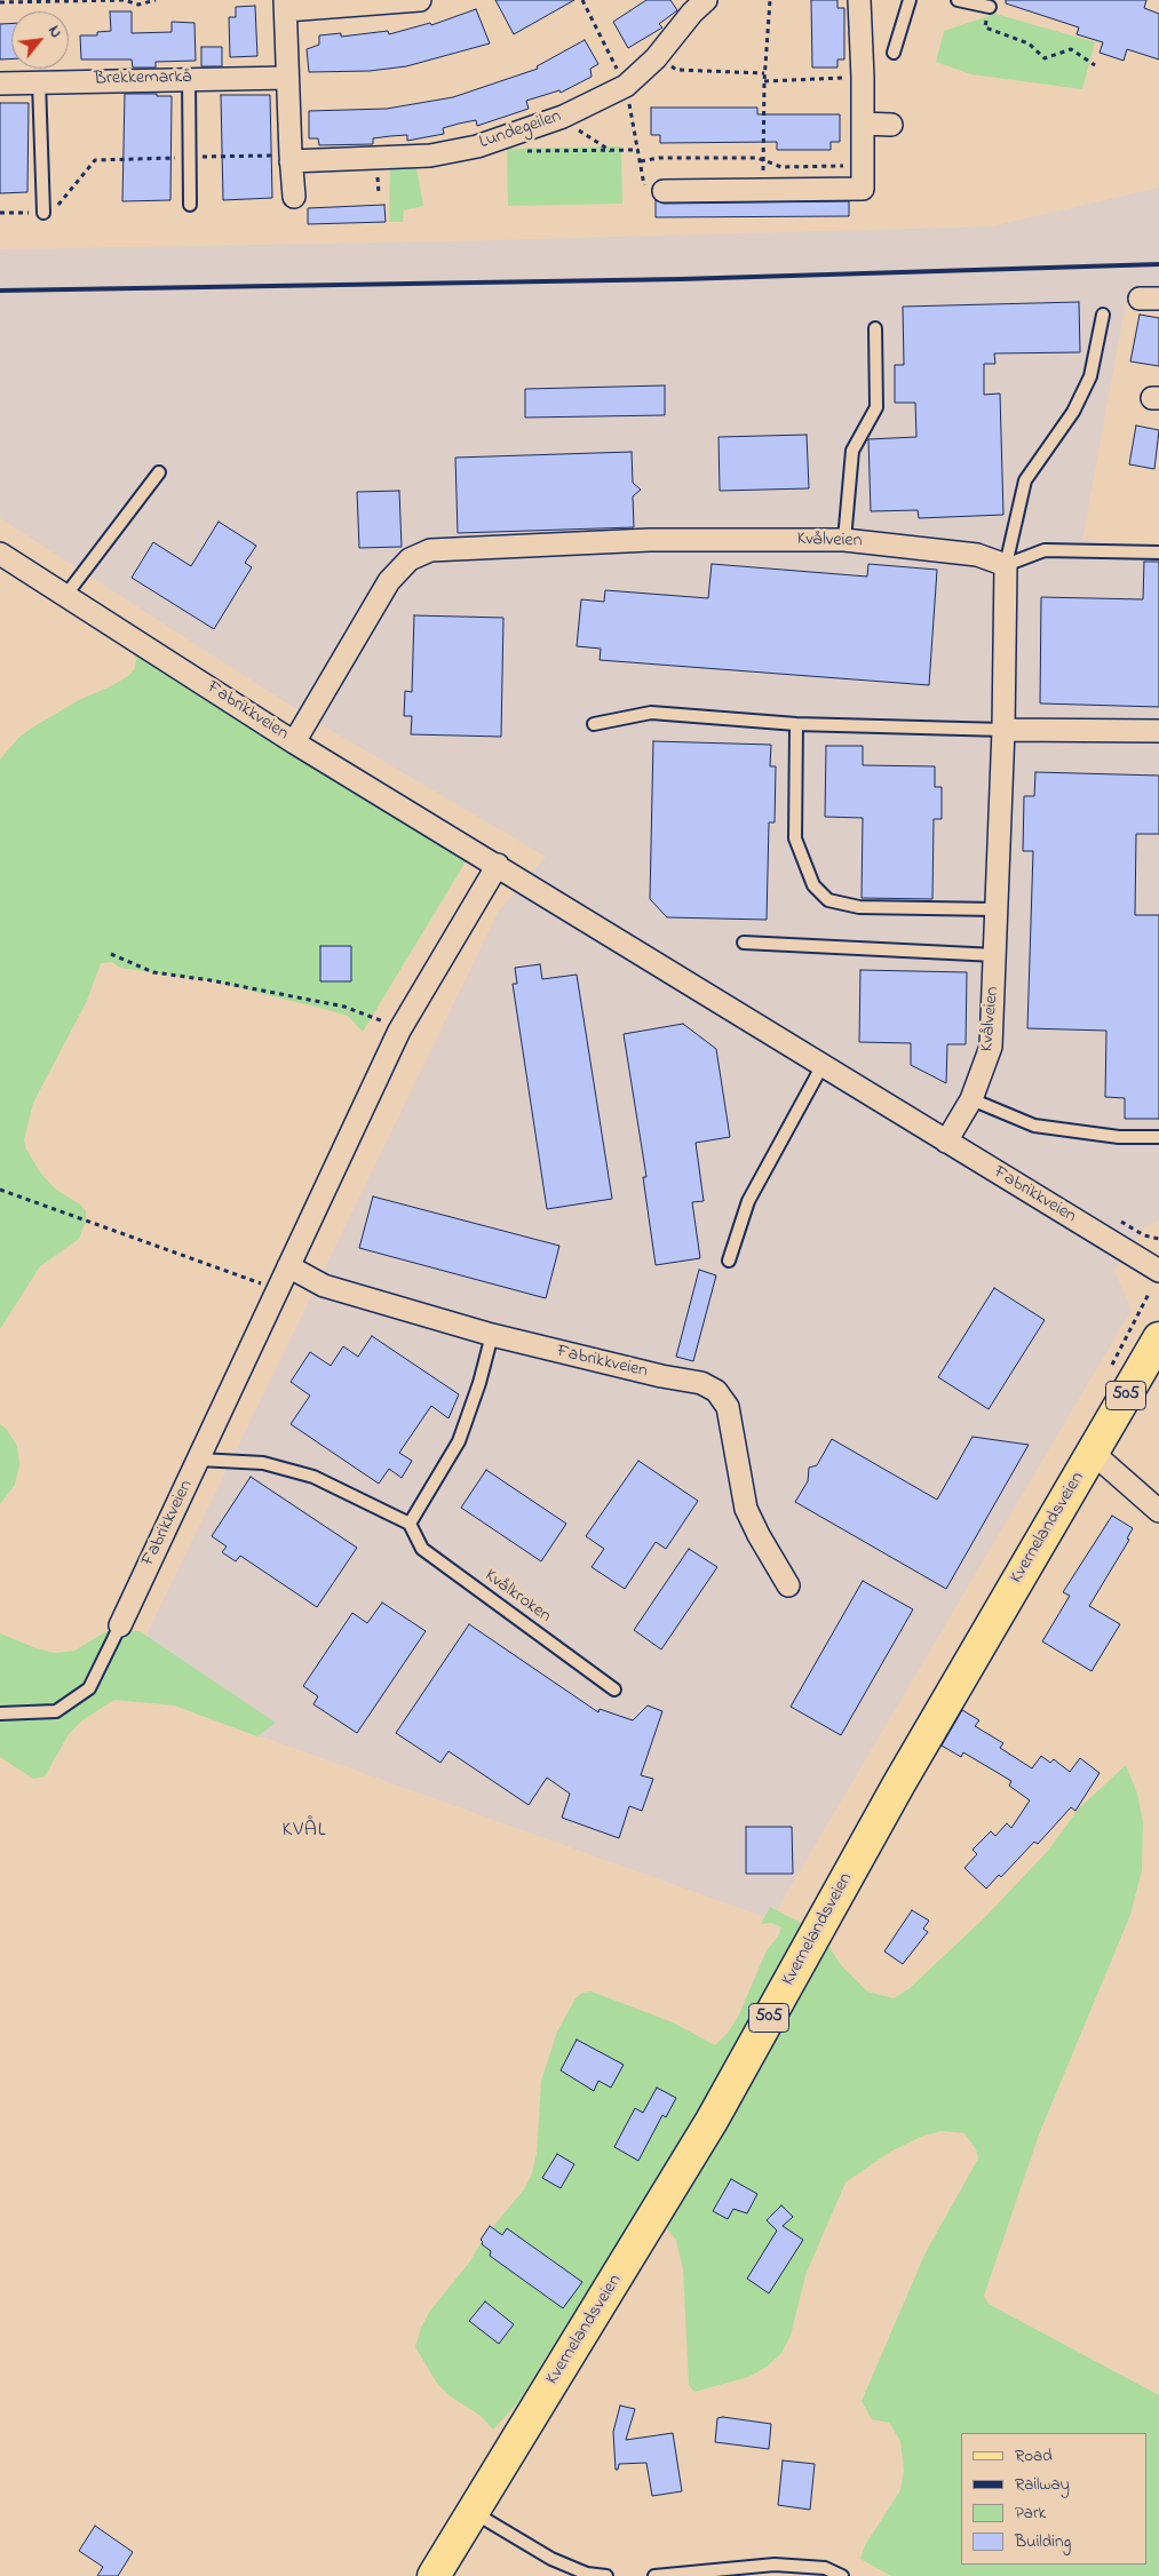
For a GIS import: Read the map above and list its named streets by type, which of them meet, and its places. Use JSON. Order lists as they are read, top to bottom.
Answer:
{
  "streets": {
    "main road": ["505", "Kvernelandsveien"],
    "street": [
      "Brekkemarkå",
      "Lundegeilen",
      "Kvålveien",
      "Fabrikkveien"
    ],
    "lane": ["Kvålkroken"]
  },
  "crossings": [
    ["Kvålveien", "Fabrikkveien"]
  ],
  "districts": ["KVÅL"],
  "legend": [
    "Road",
    "Railway",
    "Park",
    "Building"
  ],
  "north": "top right"
}
